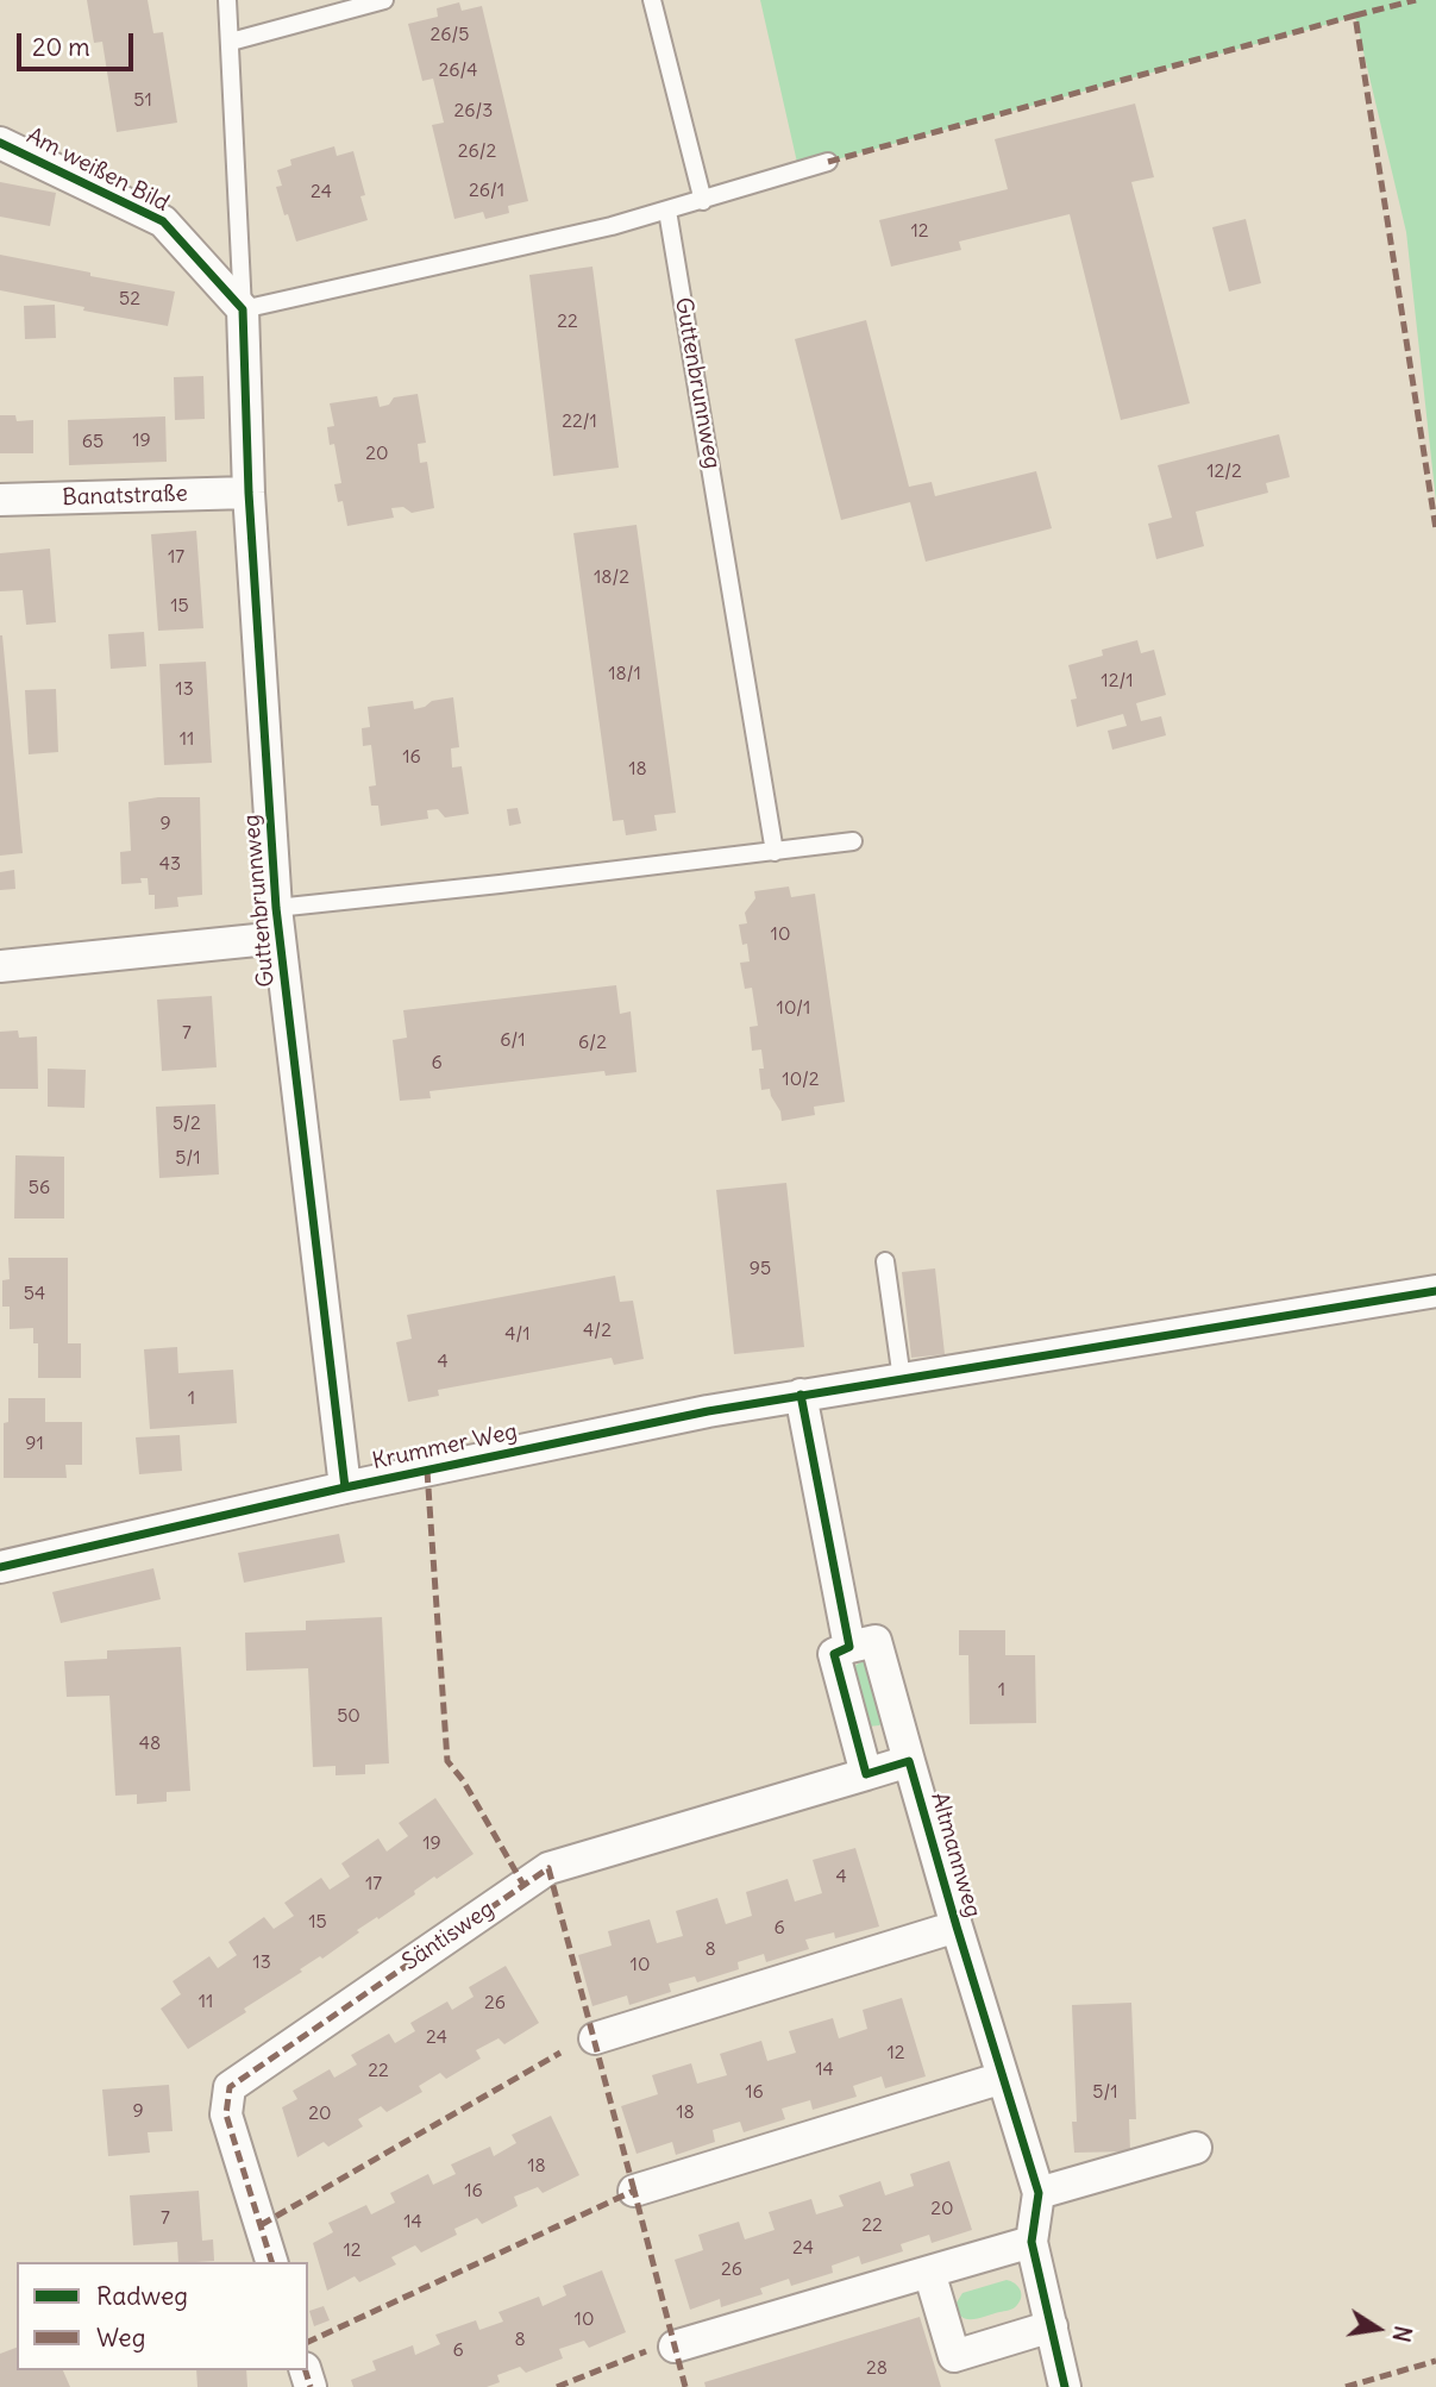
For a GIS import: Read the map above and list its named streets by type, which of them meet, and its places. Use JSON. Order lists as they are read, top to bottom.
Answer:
{
  "streets": {
    "street": [
      "Am weißen Bild",
      "Guttenbrunnweg",
      "Banatstraße",
      "Krummer Weg",
      "Altmannweg",
      "Säntisweg"
    ]
  },
  "crossings": [
    ["Am weißen Bild", "Guttenbrunnweg"],
    ["Guttenbrunnweg", "Banatstraße"],
    ["Guttenbrunnweg", "Krummer Weg"]
  ],
  "house_numbers": [
    "26/5",
    "26/4",
    "51",
    "26/3",
    "26/2",
    "26/1",
    "24",
    "12",
    "52",
    "22",
    "22/1",
    "19",
    "65",
    "20",
    "12/2",
    "17",
    "18/2",
    "15",
    "18/1",
    "12/1",
    "13",
    "11",
    "16",
    "18",
    "9",
    "43",
    "10",
    "10/1",
    "7",
    "6/1",
    "6/2",
    "6",
    "10/2",
    "5/2",
    "5/1",
    "56",
    "95",
    "54",
    "4/2",
    "4/1",
    "4",
    "1",
    "91",
    "1",
    "50",
    "48",
    "19",
    "4",
    "17",
    "15",
    "6",
    "8",
    "13",
    "10",
    "11",
    "26",
    "24",
    "12",
    "14",
    "22",
    "16",
    "5/1",
    "9",
    "18",
    "20",
    "18",
    "16",
    "20",
    "7",
    "14",
    "22",
    "24",
    "12",
    "26",
    "10",
    "8",
    "6",
    "28"
  ],
  "legend": ["Radweg", "Weg"],
  "scale_bar": "20 m",
  "north": "right"
}
